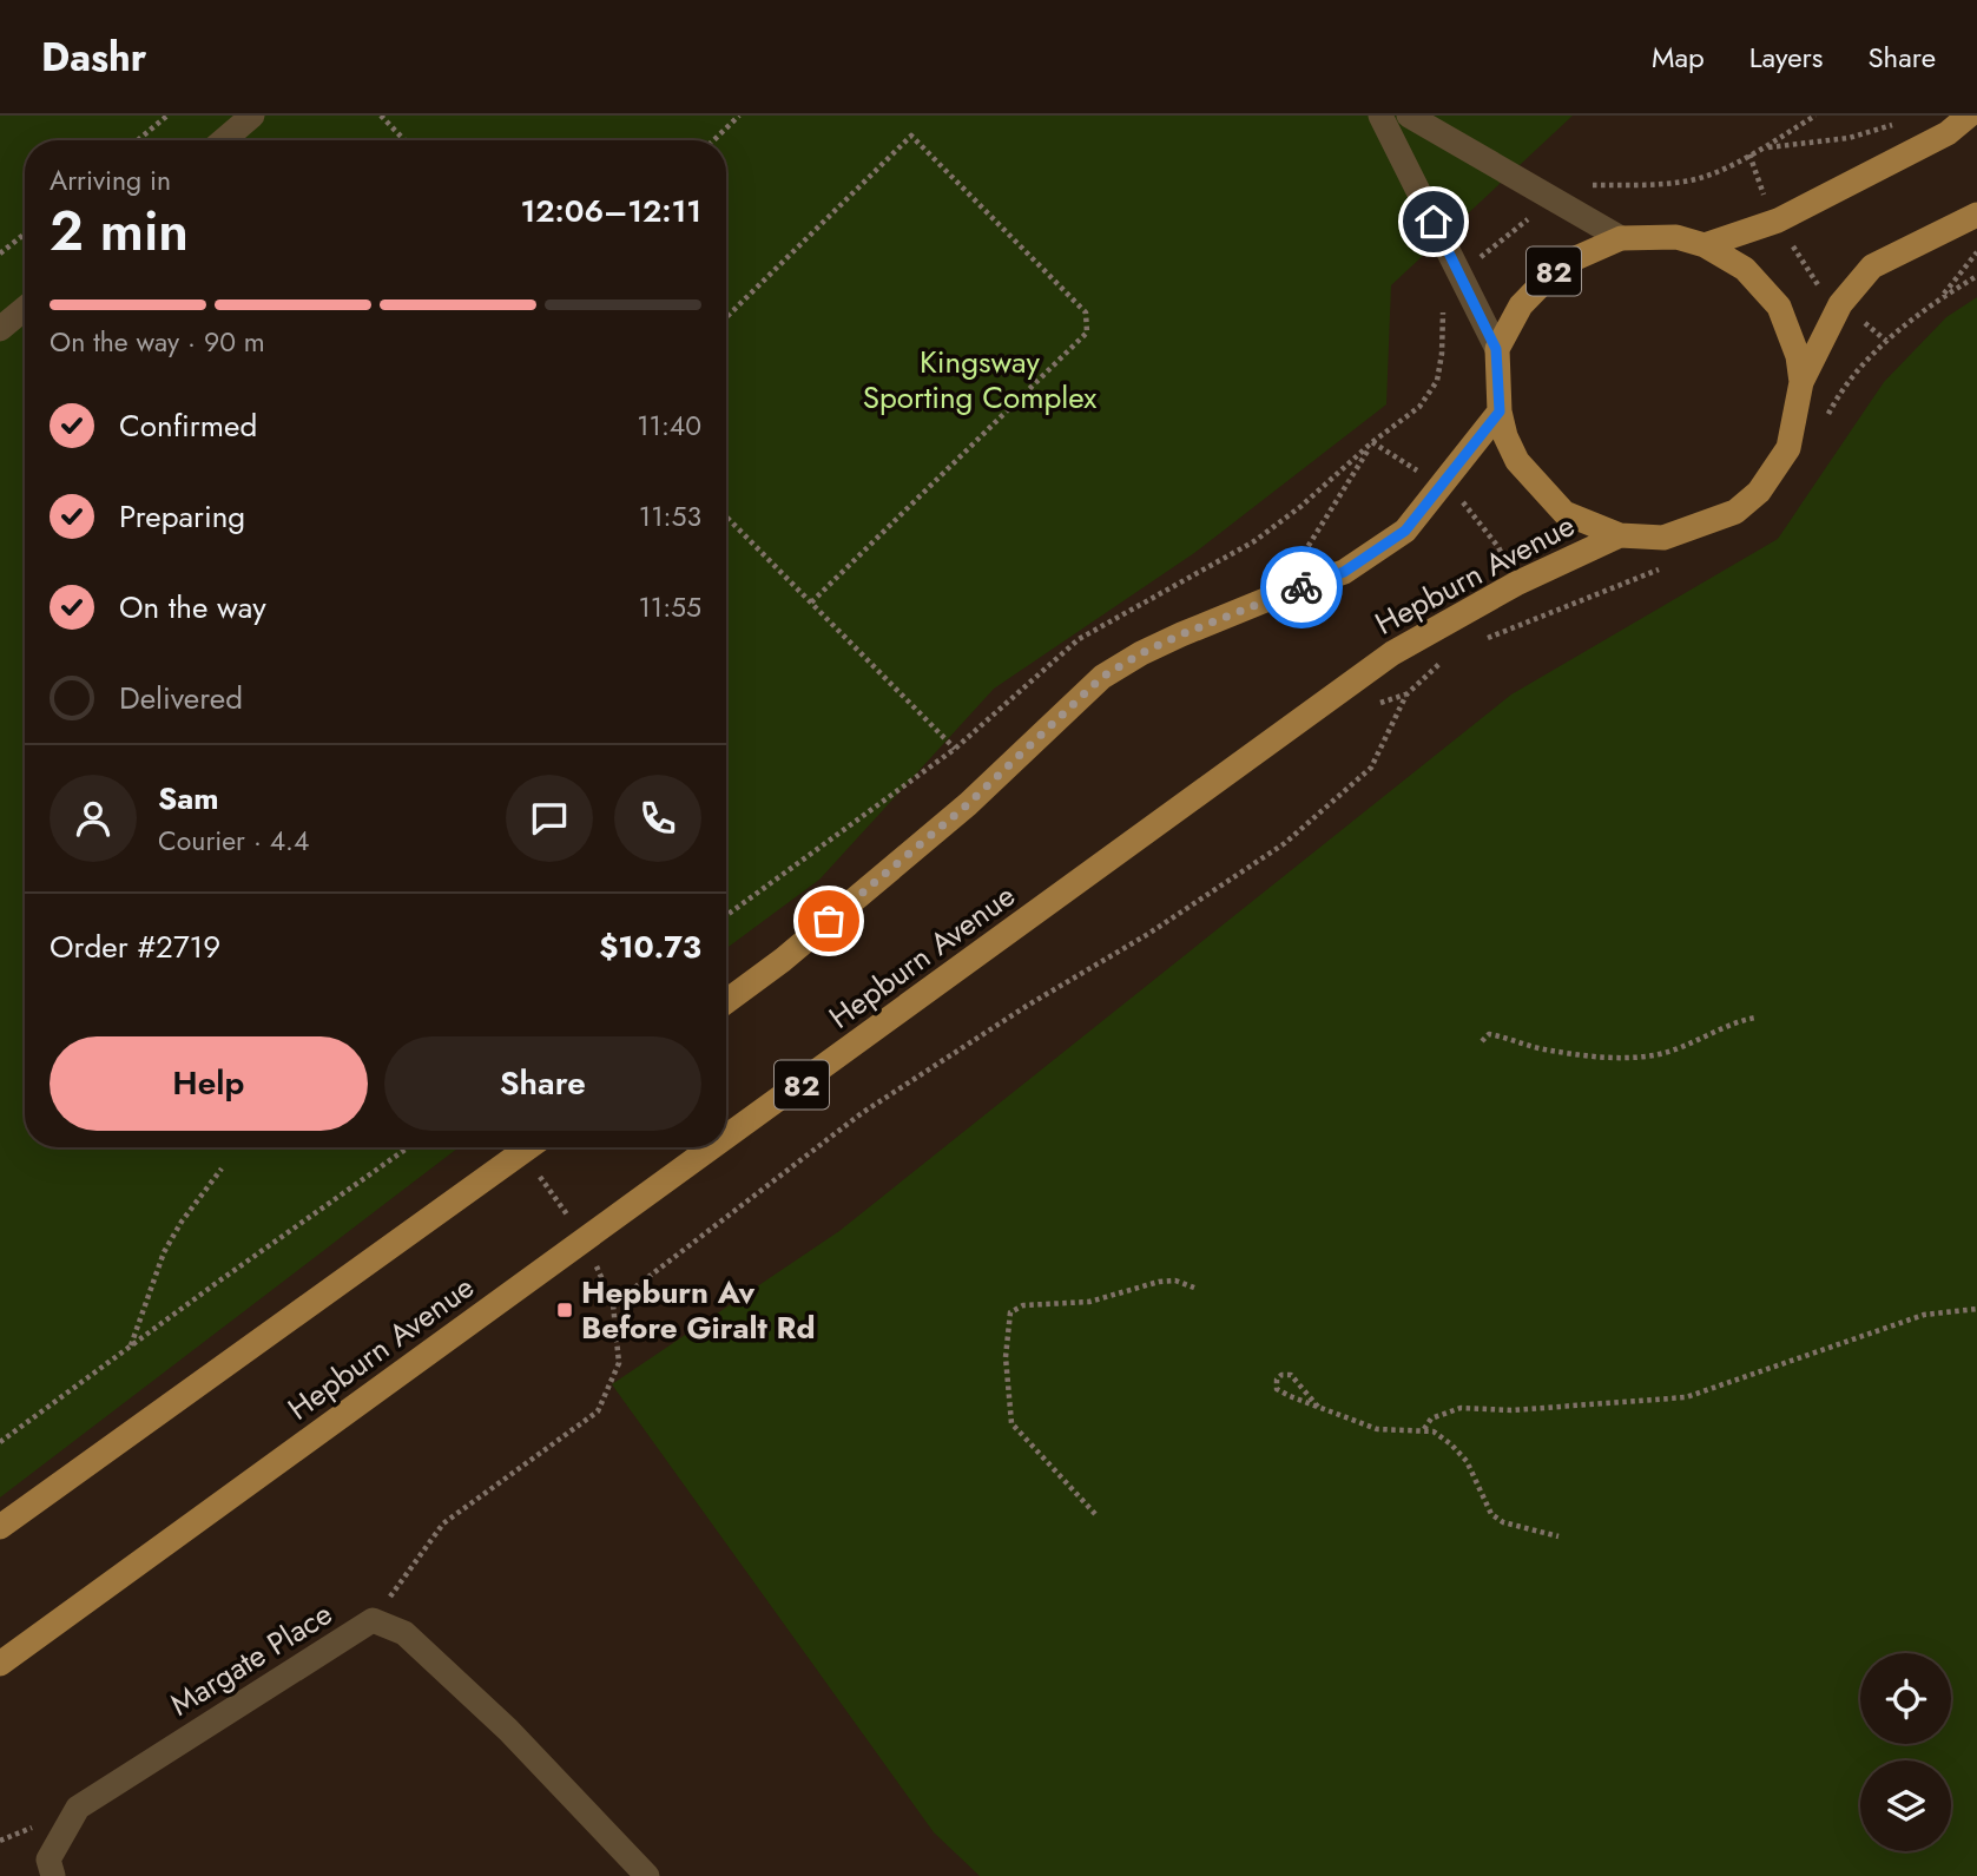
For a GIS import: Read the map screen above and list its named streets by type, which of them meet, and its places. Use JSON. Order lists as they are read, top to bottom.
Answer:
{
  "streets": {
    "main road": ["82", "Hepburn Avenue"],
    "street": ["Margate Place"]
  },
  "crossings": [
    ["82", "Hepburn Avenue"]
  ],
  "parks": ["Kingsway Sporting Complex"],
  "places": {
    "transit": ["Hepburn Av Before Giralt Rd"]
  },
  "page": {
    "header": "Dashr",
    "nav": ["Map", "Layers", "Share"],
    "heading": ["2 min", "Arriving in", "12:06–12:11"],
    "panel": [
      "Sam",
      "Courier · 4.4",
      "Order #2719",
      "$10.73"
    ],
    "bar": "On the way · 90 m",
    "list": [
      ["Confirmed", "11:40"],
      ["Preparing", "11:53"],
      ["On the way", "11:55"],
      "Delivered"
    ],
    "buttons": ["Help", "Share"]
  }
}
